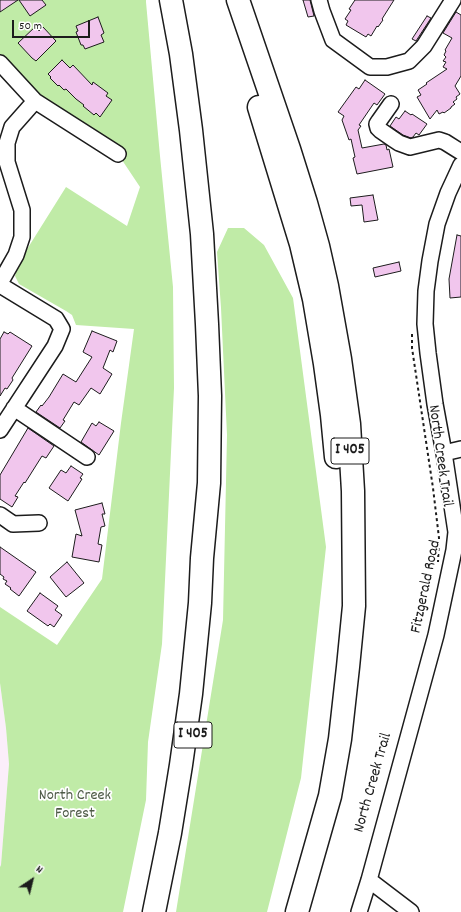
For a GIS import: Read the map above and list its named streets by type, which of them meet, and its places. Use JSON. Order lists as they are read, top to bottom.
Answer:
{
  "streets": {
    "highway": ["I 405"],
    "street": ["Fitzgerald Road"],
    "path": ["North Creek Trail"]
  },
  "parks": ["North Creek Forest"],
  "scale_bar": "50 m",
  "north": "top right"
}
